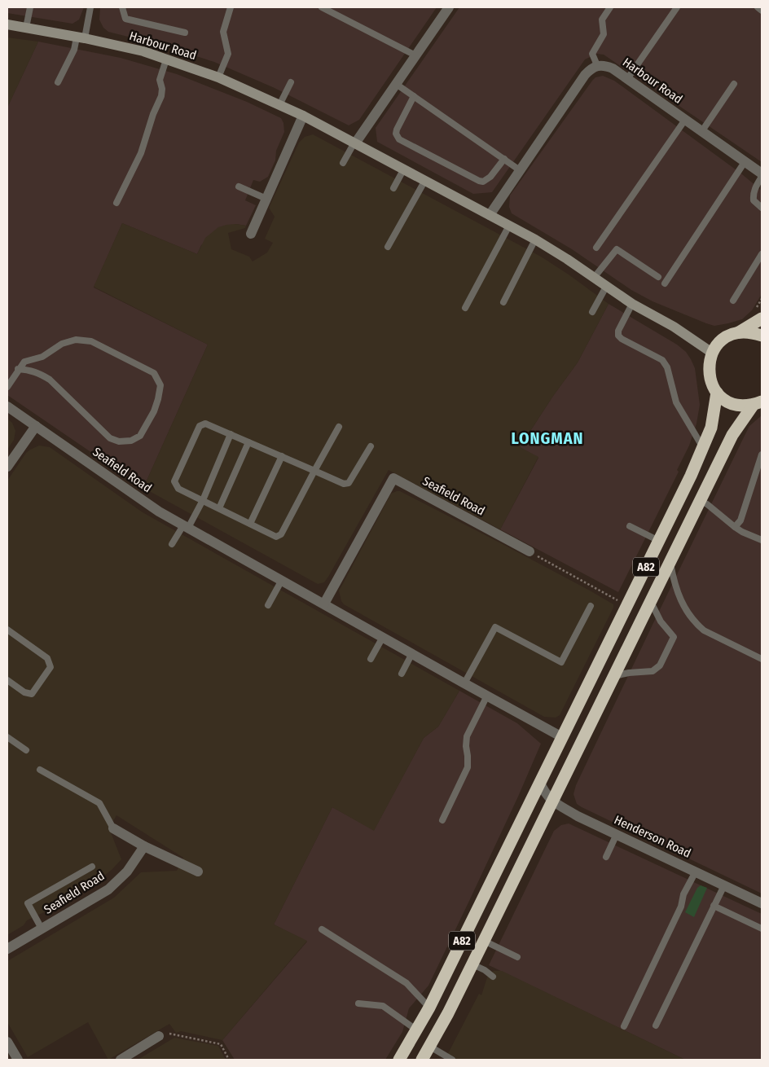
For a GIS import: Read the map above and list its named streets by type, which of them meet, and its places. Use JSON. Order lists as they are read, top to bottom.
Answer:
{
  "streets": {
    "highway": ["A82"],
    "street": ["Harbour Road", "Seafield Road", "Henderson Road"]
  },
  "crossings": [
    ["Seafield Road", "A82"],
    ["A82", "Henderson Road"]
  ],
  "districts": ["LONGMAN"]
}
